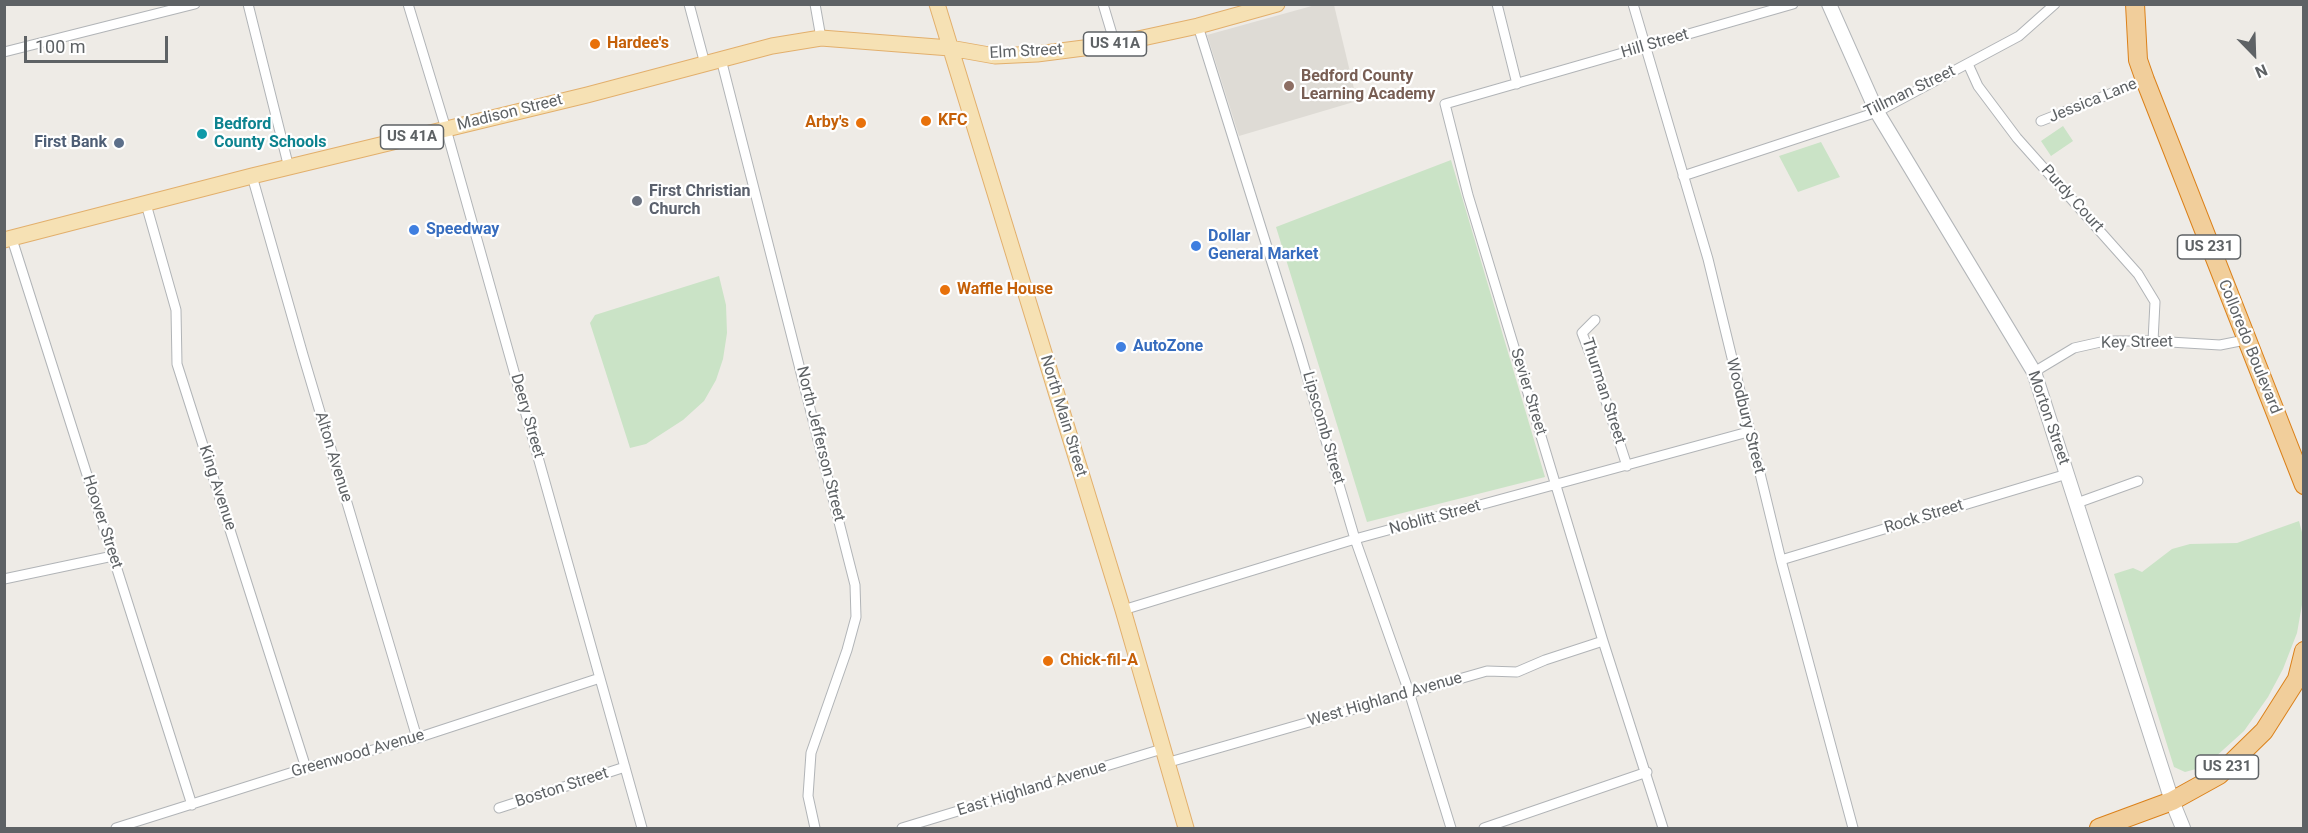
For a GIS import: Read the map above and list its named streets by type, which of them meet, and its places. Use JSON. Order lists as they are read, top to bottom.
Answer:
{
  "streets": {
    "highway": ["US 231", "Colloredo Boulevard"],
    "main road": [
      "US 41A",
      "Elm Street",
      "Madison Street",
      "North Main Street"
    ],
    "street": [
      "Hill Street",
      "Tillman Street",
      "Jessica Lane",
      "Purdy Court",
      "Key Street",
      "Thurman Street",
      "Sevier Street",
      "Deery Street",
      "Woodbury Street",
      "Morton Street",
      "Lipscomb Street",
      "North Jefferson Street",
      "Alton Avenue",
      "King Avenue",
      "Rock Street",
      "Noblitt Street",
      "Hoover Street",
      "West Highland Avenue",
      "Greenwood Avenue",
      "Boston Street",
      "East Highland Avenue"
    ]
  },
  "crossings": [
    ["Hill Street", "Sevier Street"],
    ["Hill Street", "Woodbury Street"],
    ["Elm Street", "Madison Street"],
    ["Elm Street", "North Main Street"],
    ["Elm Street", "Lipscomb Street"],
    ["Tillman Street", "Purdy Court"],
    ["Tillman Street", "Woodbury Street"],
    ["Tillman Street", "Morton Street"],
    ["Jessica Lane", "Colloredo Boulevard"],
    ["Madison Street", "Deery Street"],
    ["Madison Street", "North Main Street"],
    ["Madison Street", "North Jefferson Street"],
    ["Madison Street", "Alton Avenue"],
    ["Madison Street", "King Avenue"],
    ["Madison Street", "Hoover Street"],
    ["Purdy Court", "Key Street"],
    ["US 231", "Morton Street"],
    ["Key Street", "Colloredo Boulevard"],
    ["Key Street", "Morton Street"],
    ["Thurman Street", "Noblitt Street"],
    ["Sevier Street", "Noblitt Street"],
    ["Sevier Street", "West Highland Avenue"],
    ["Deery Street", "Greenwood Avenue"],
    ["Deery Street", "Boston Street"],
    ["North Main Street", "Noblitt Street"],
    ["North Main Street", "West Highland Avenue"],
    ["North Main Street", "East Highland Avenue"],
    ["Woodbury Street", "Rock Street"],
    ["Woodbury Street", "Noblitt Street"],
    ["Morton Street", "Rock Street"],
    ["Lipscomb Street", "Noblitt Street"],
    ["Lipscomb Street", "West Highland Avenue"],
    ["Alton Avenue", "Greenwood Avenue"],
    ["King Avenue", "Greenwood Avenue"],
    ["Hoover Street", "Greenwood Avenue"],
    ["West Highland Avenue", "East Highland Avenue"]
  ],
  "places": [
    "Hardee's",
    "Bedford County Learning Academy",
    "KFC",
    "Arby's",
    "Bedford County Schools",
    "First Bank",
    "First Christian Church",
    "Speedway",
    "Dollar General Market",
    "Waffle House",
    "AutoZone",
    "Chick-fil-A"
  ],
  "scale_bar": "100 m",
  "north": "bottom right"
}
